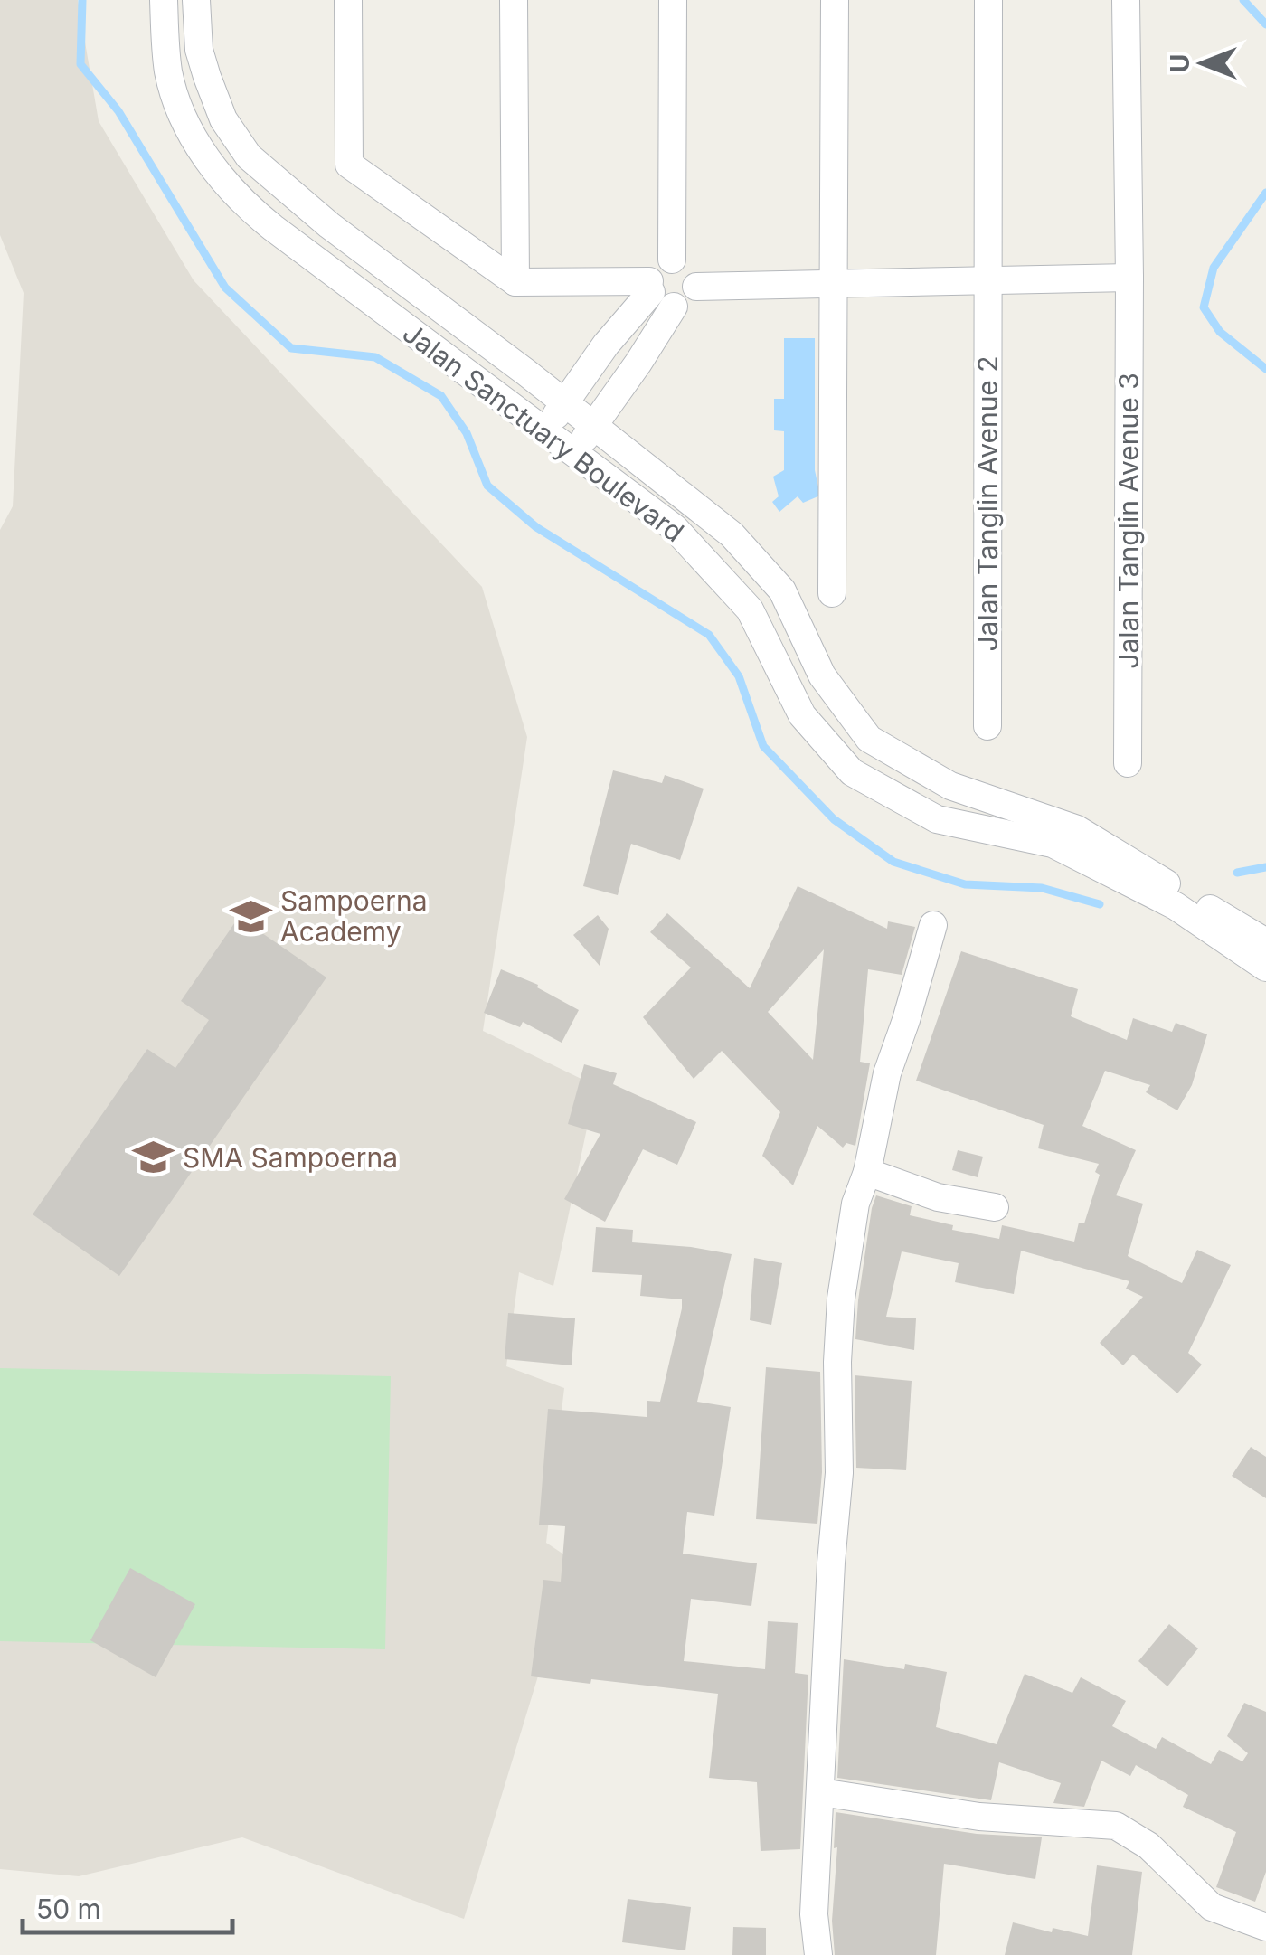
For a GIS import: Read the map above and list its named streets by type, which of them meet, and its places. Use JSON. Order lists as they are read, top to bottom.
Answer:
{
  "streets": {
    "street": ["Jalan Sanctuary Boulevard", "Jalan Tanglin Avenue 2", "Jalan Tanglin Avenue 3"]
  },
  "places": {
    "school or university": ["Sampoerna Academy", "SMA Sampoerna"]
  },
  "scale_bar": "50 m",
  "north": "left"
}
